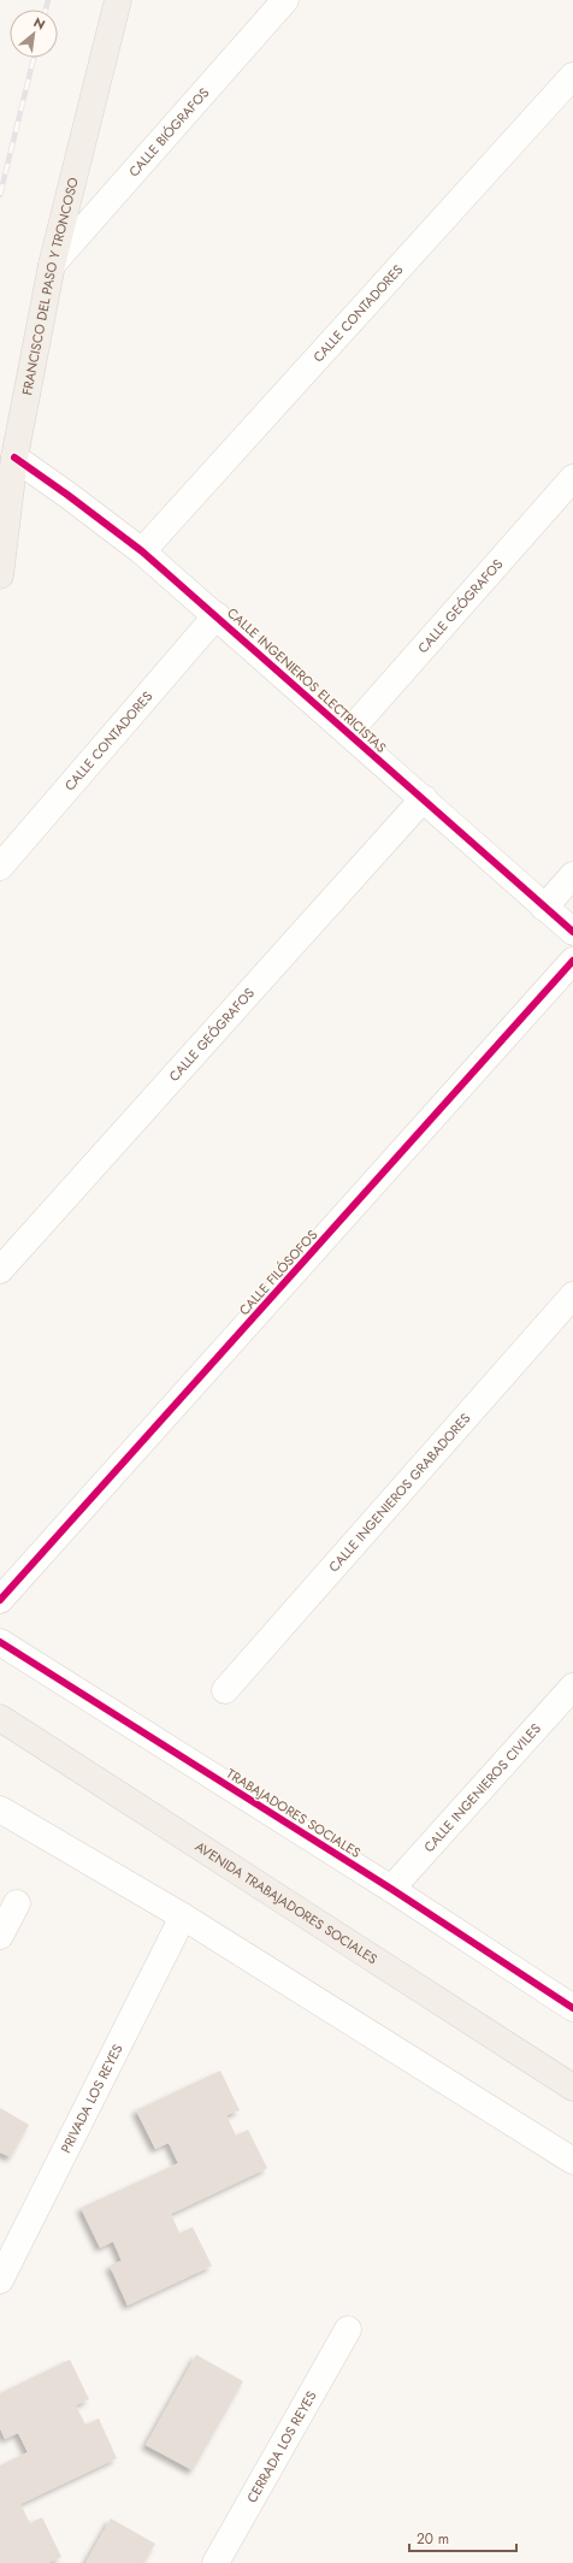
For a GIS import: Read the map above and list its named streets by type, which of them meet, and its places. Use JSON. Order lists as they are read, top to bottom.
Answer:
{
  "streets": {
    "main road": ["FRANCISCO DEL PASO Y TRONCOSO", "AVENIDA TRABAJADORES SOCIALES"],
    "street": [
      "CALLE BIÓGRAFOS",
      "CALLE CONTADORES",
      "CALLE GEÓGRAFOS",
      "CALLE INGENIEROS ELECTRICISTAS",
      "CALLE FILÓSOFOS",
      "CALLE INGENIEROS GRABADORES",
      "CALLE INGENIEROS CIVILES",
      "TRABAJADORES SOCIALES",
      "PRIVADA LOS REYES",
      "CERRADA LOS REYES"
    ]
  },
  "crossings": [
    ["CALLE BIÓGRAFOS", "FRANCISCO DEL PASO Y TRONCOSO"],
    ["FRANCISCO DEL PASO Y TRONCOSO", "CALLE INGENIEROS ELECTRICISTAS"],
    ["CALLE CONTADORES", "CALLE INGENIEROS ELECTRICISTAS"],
    ["CALLE GEÓGRAFOS", "CALLE INGENIEROS ELECTRICISTAS"],
    ["CALLE INGENIEROS CIVILES", "TRABAJADORES SOCIALES"]
  ],
  "scale_bar": "20 m",
  "north": "top right"
}
